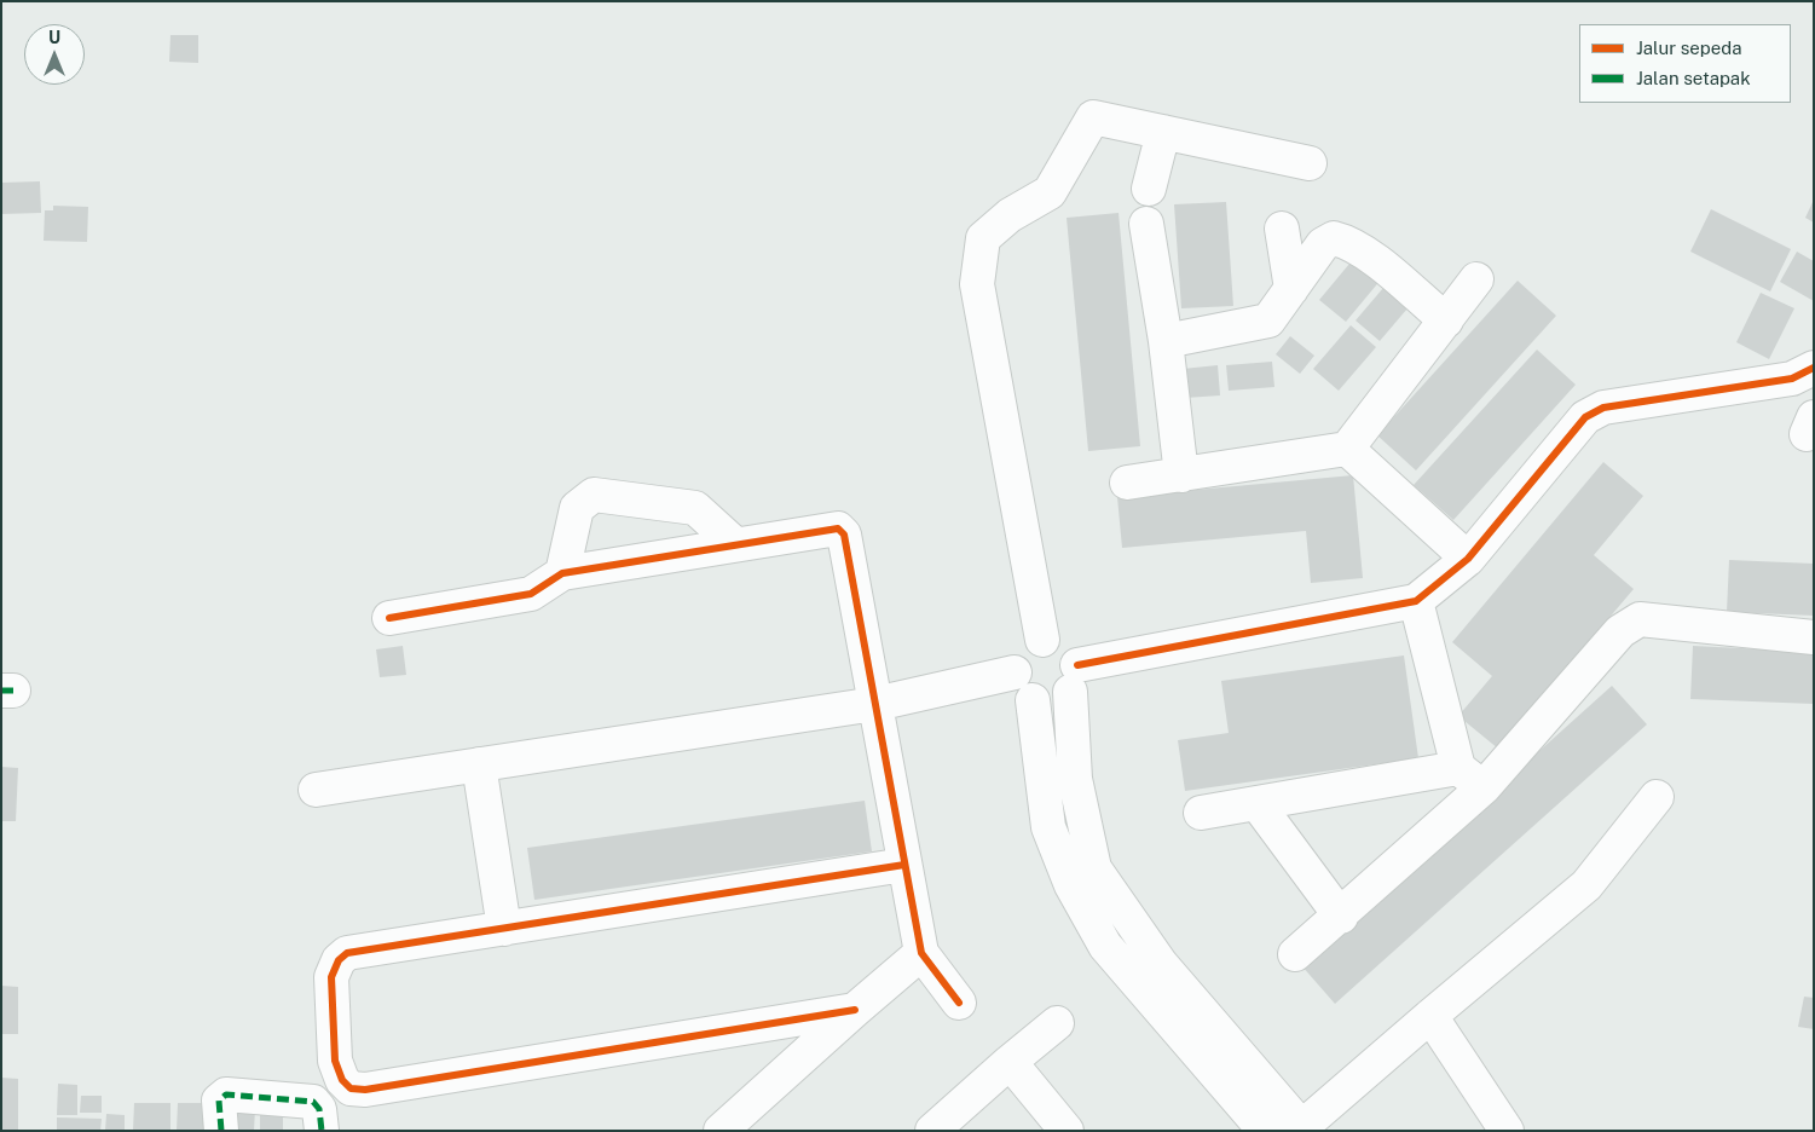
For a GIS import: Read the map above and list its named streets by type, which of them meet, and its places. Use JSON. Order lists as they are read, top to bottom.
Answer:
{
  "legend": ["Jalur sepeda", "Jalan setapak"],
  "north": "top"
}
